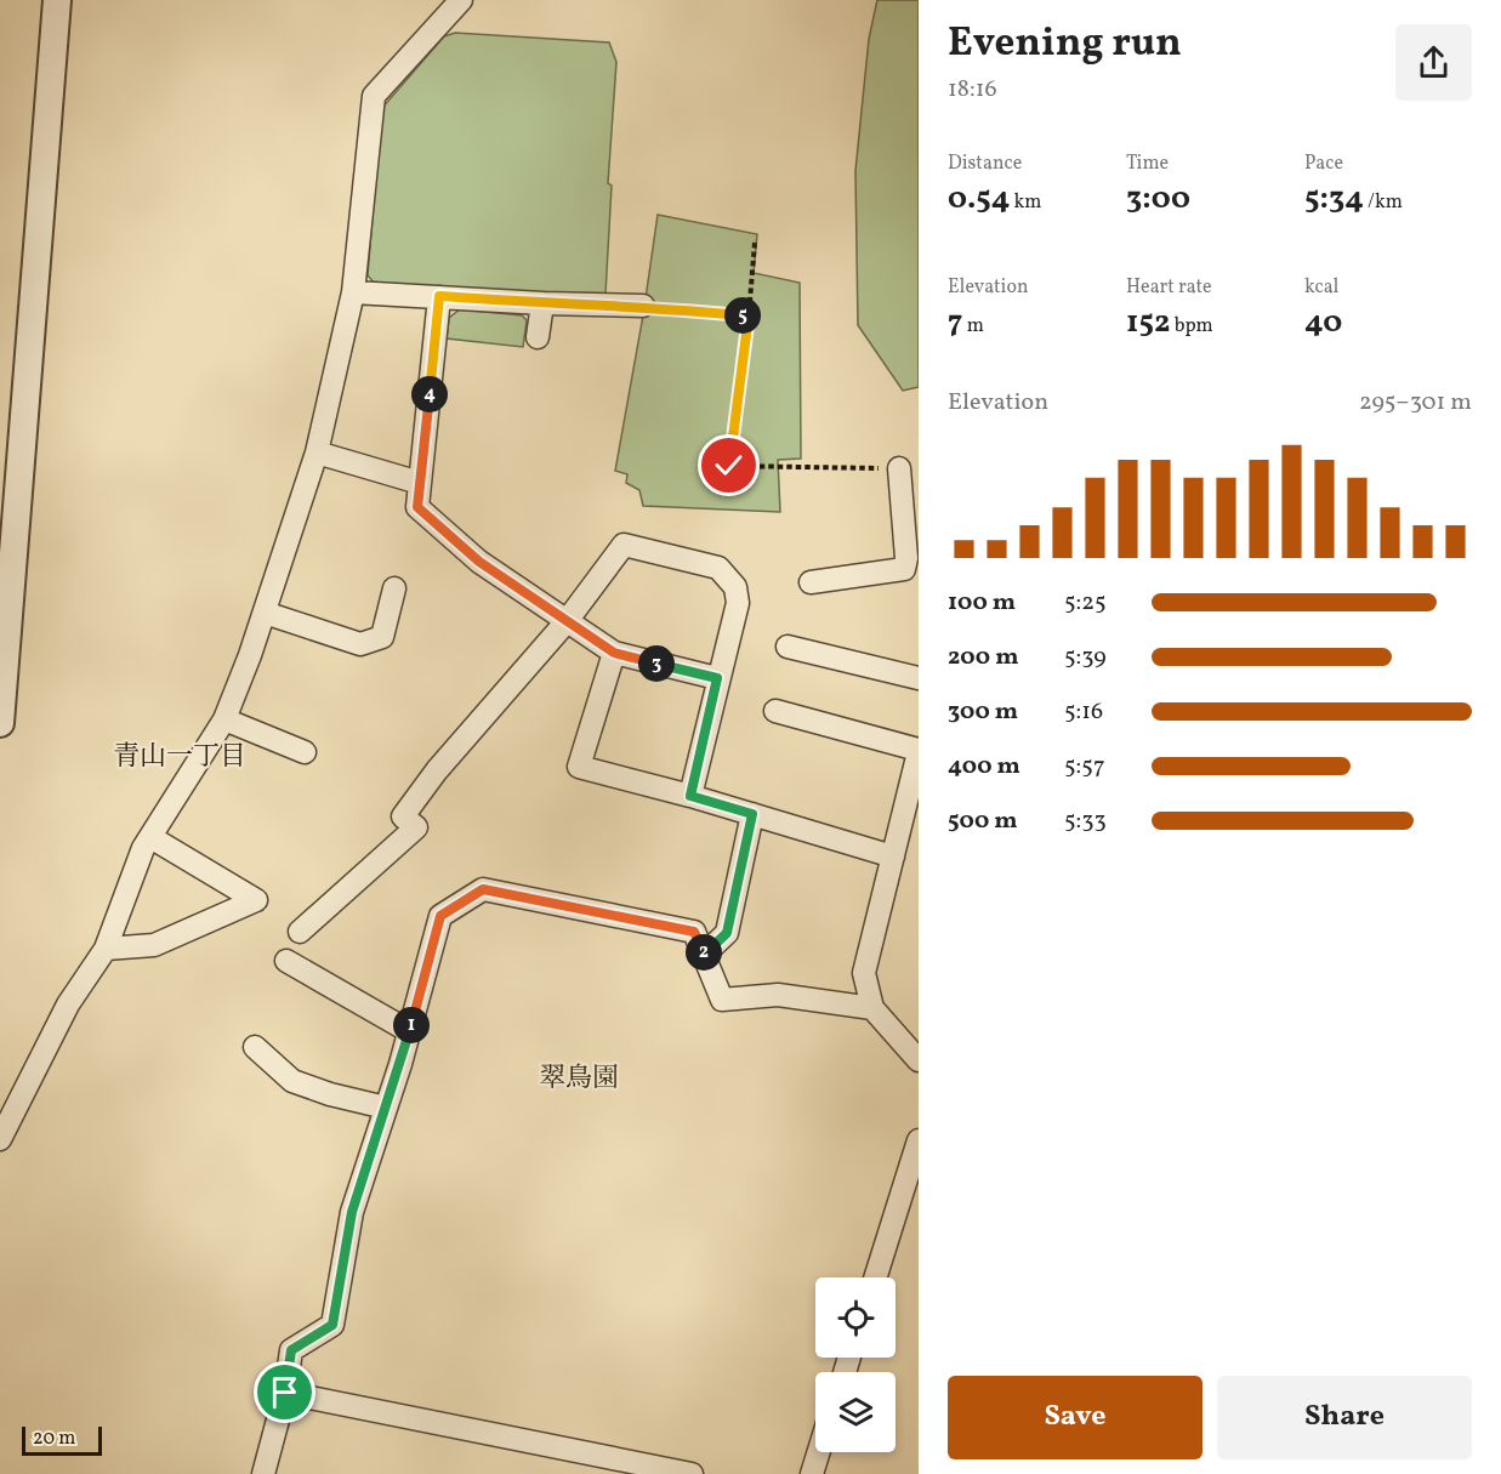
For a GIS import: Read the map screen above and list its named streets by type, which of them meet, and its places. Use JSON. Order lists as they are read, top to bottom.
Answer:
{
  "districts": ["青山一丁目", "翠鳥園"],
  "scale_bar": "20 m",
  "page": {
    "heading": ["Evening run", "18:16"],
    "stats": [
      ["Distance", "0.54 km"],
      ["Time", "3:00"],
      ["Pace", "5:34 /km"],
      ["Elevation", "7 m"],
      ["Heart rate", "152 bpm"],
      ["kcal", "40"]
    ],
    "pins": [
      "5",
      "4",
      "3",
      "2",
      "1"
    ],
    "chart": ["Elevation", "295–301 m"],
    "list": [
      {
        "name": "100 m",
        "note": "5:25"
      },
      {
        "name": "200 m",
        "note": "5:39"
      },
      {
        "name": "300 m",
        "note": "5:16"
      },
      {
        "name": "400 m",
        "note": "5:57"
      },
      {
        "name": "500 m",
        "note": "5:33"
      }
    ],
    "buttons": ["Save", "Share"],
    "scale": "20 m"
  }
}
